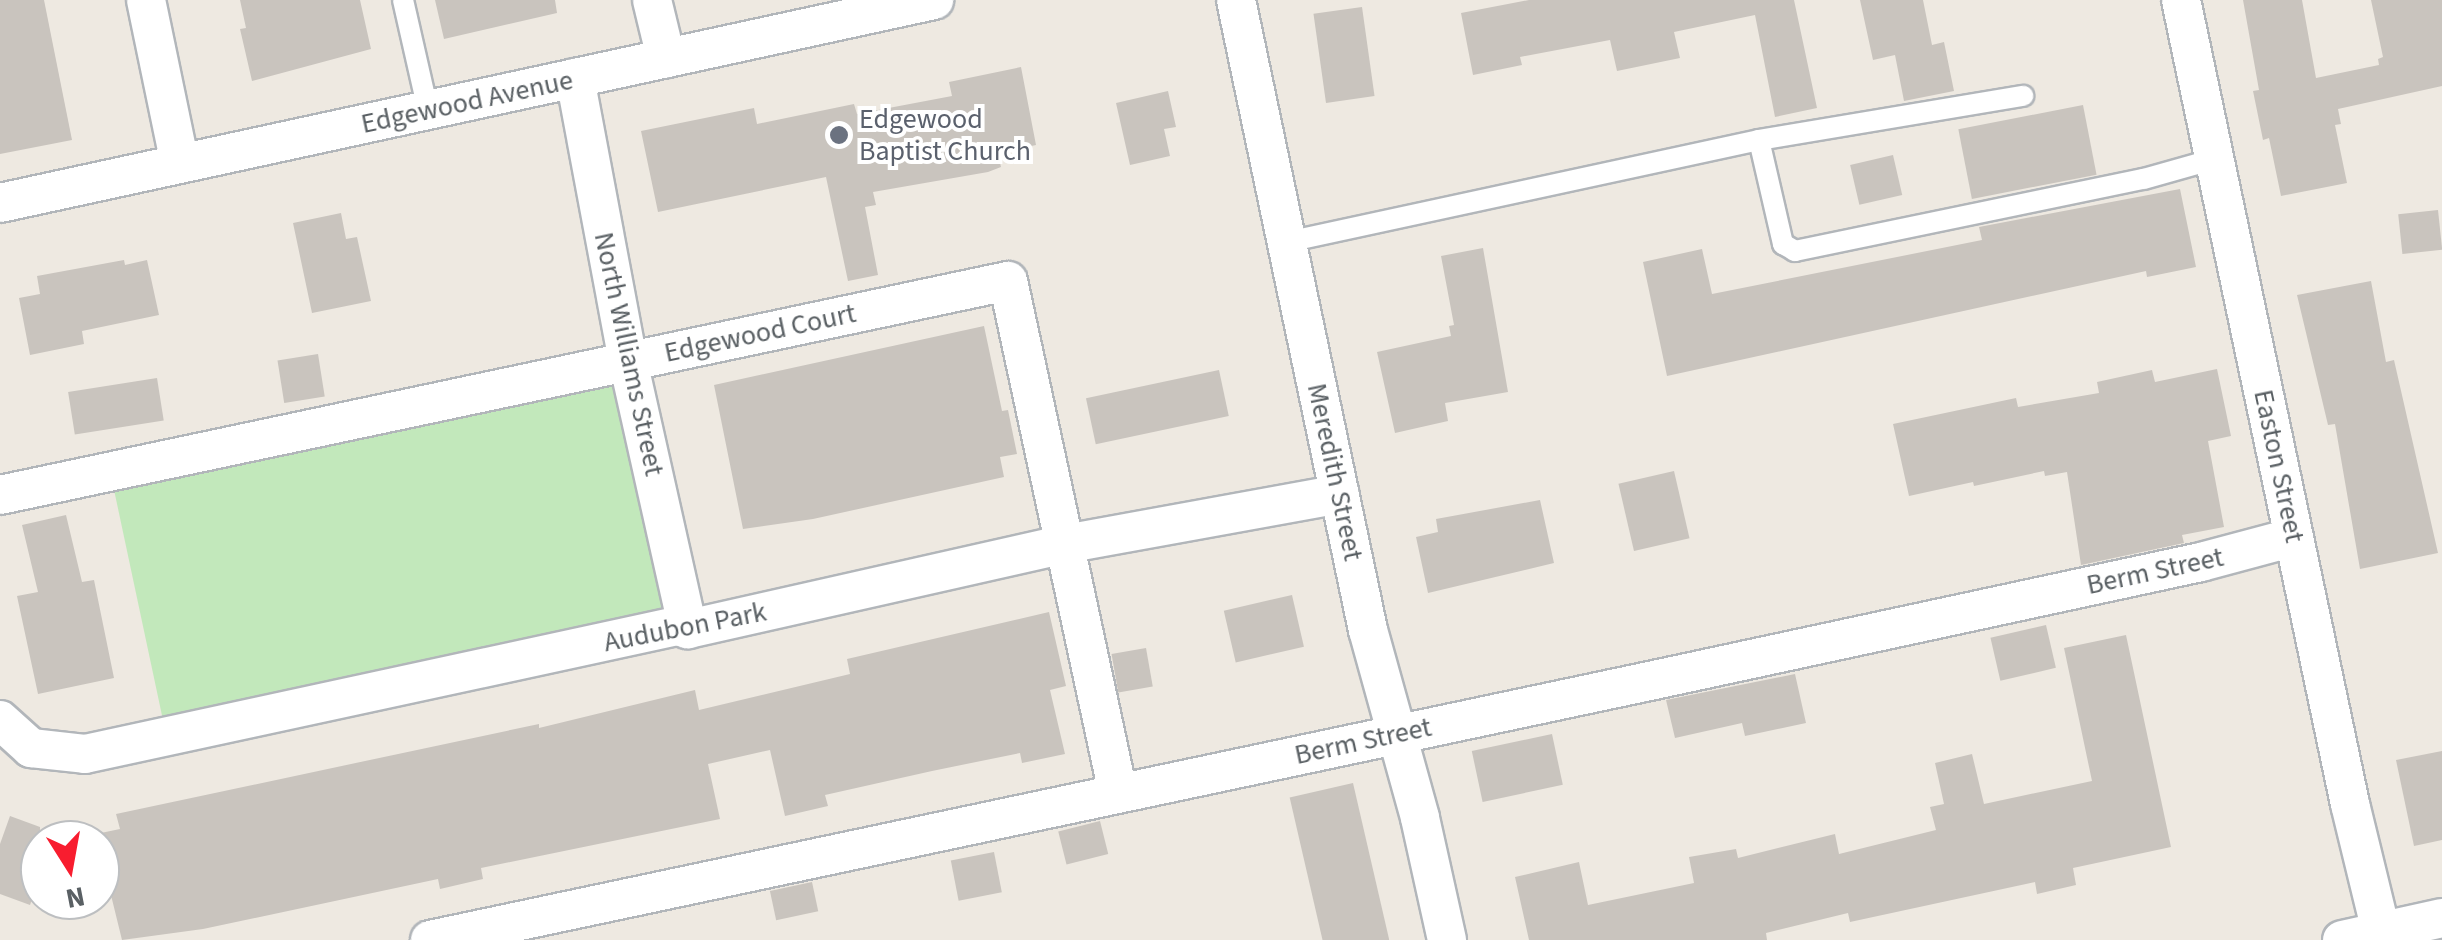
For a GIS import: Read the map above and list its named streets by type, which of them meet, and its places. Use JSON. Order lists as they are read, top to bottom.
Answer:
{
  "streets": {
    "street": [
      "Edgewood Avenue",
      "Edgewood Court",
      "North Williams Street",
      "Easton Street",
      "Meredith Street",
      "Berm Street",
      "Audubon Park"
    ]
  },
  "crossings": [
    ["Edgewood Avenue", "North Williams Street"],
    ["Edgewood Court", "North Williams Street"],
    ["Edgewood Court", "Berm Street"],
    ["Edgewood Court", "Audubon Park"],
    ["North Williams Street", "Audubon Park"],
    ["Easton Street", "Berm Street"],
    ["Meredith Street", "Berm Street"],
    ["Meredith Street", "Audubon Park"]
  ],
  "places": ["Edgewood Baptist Church"],
  "north": "bottom"
}
